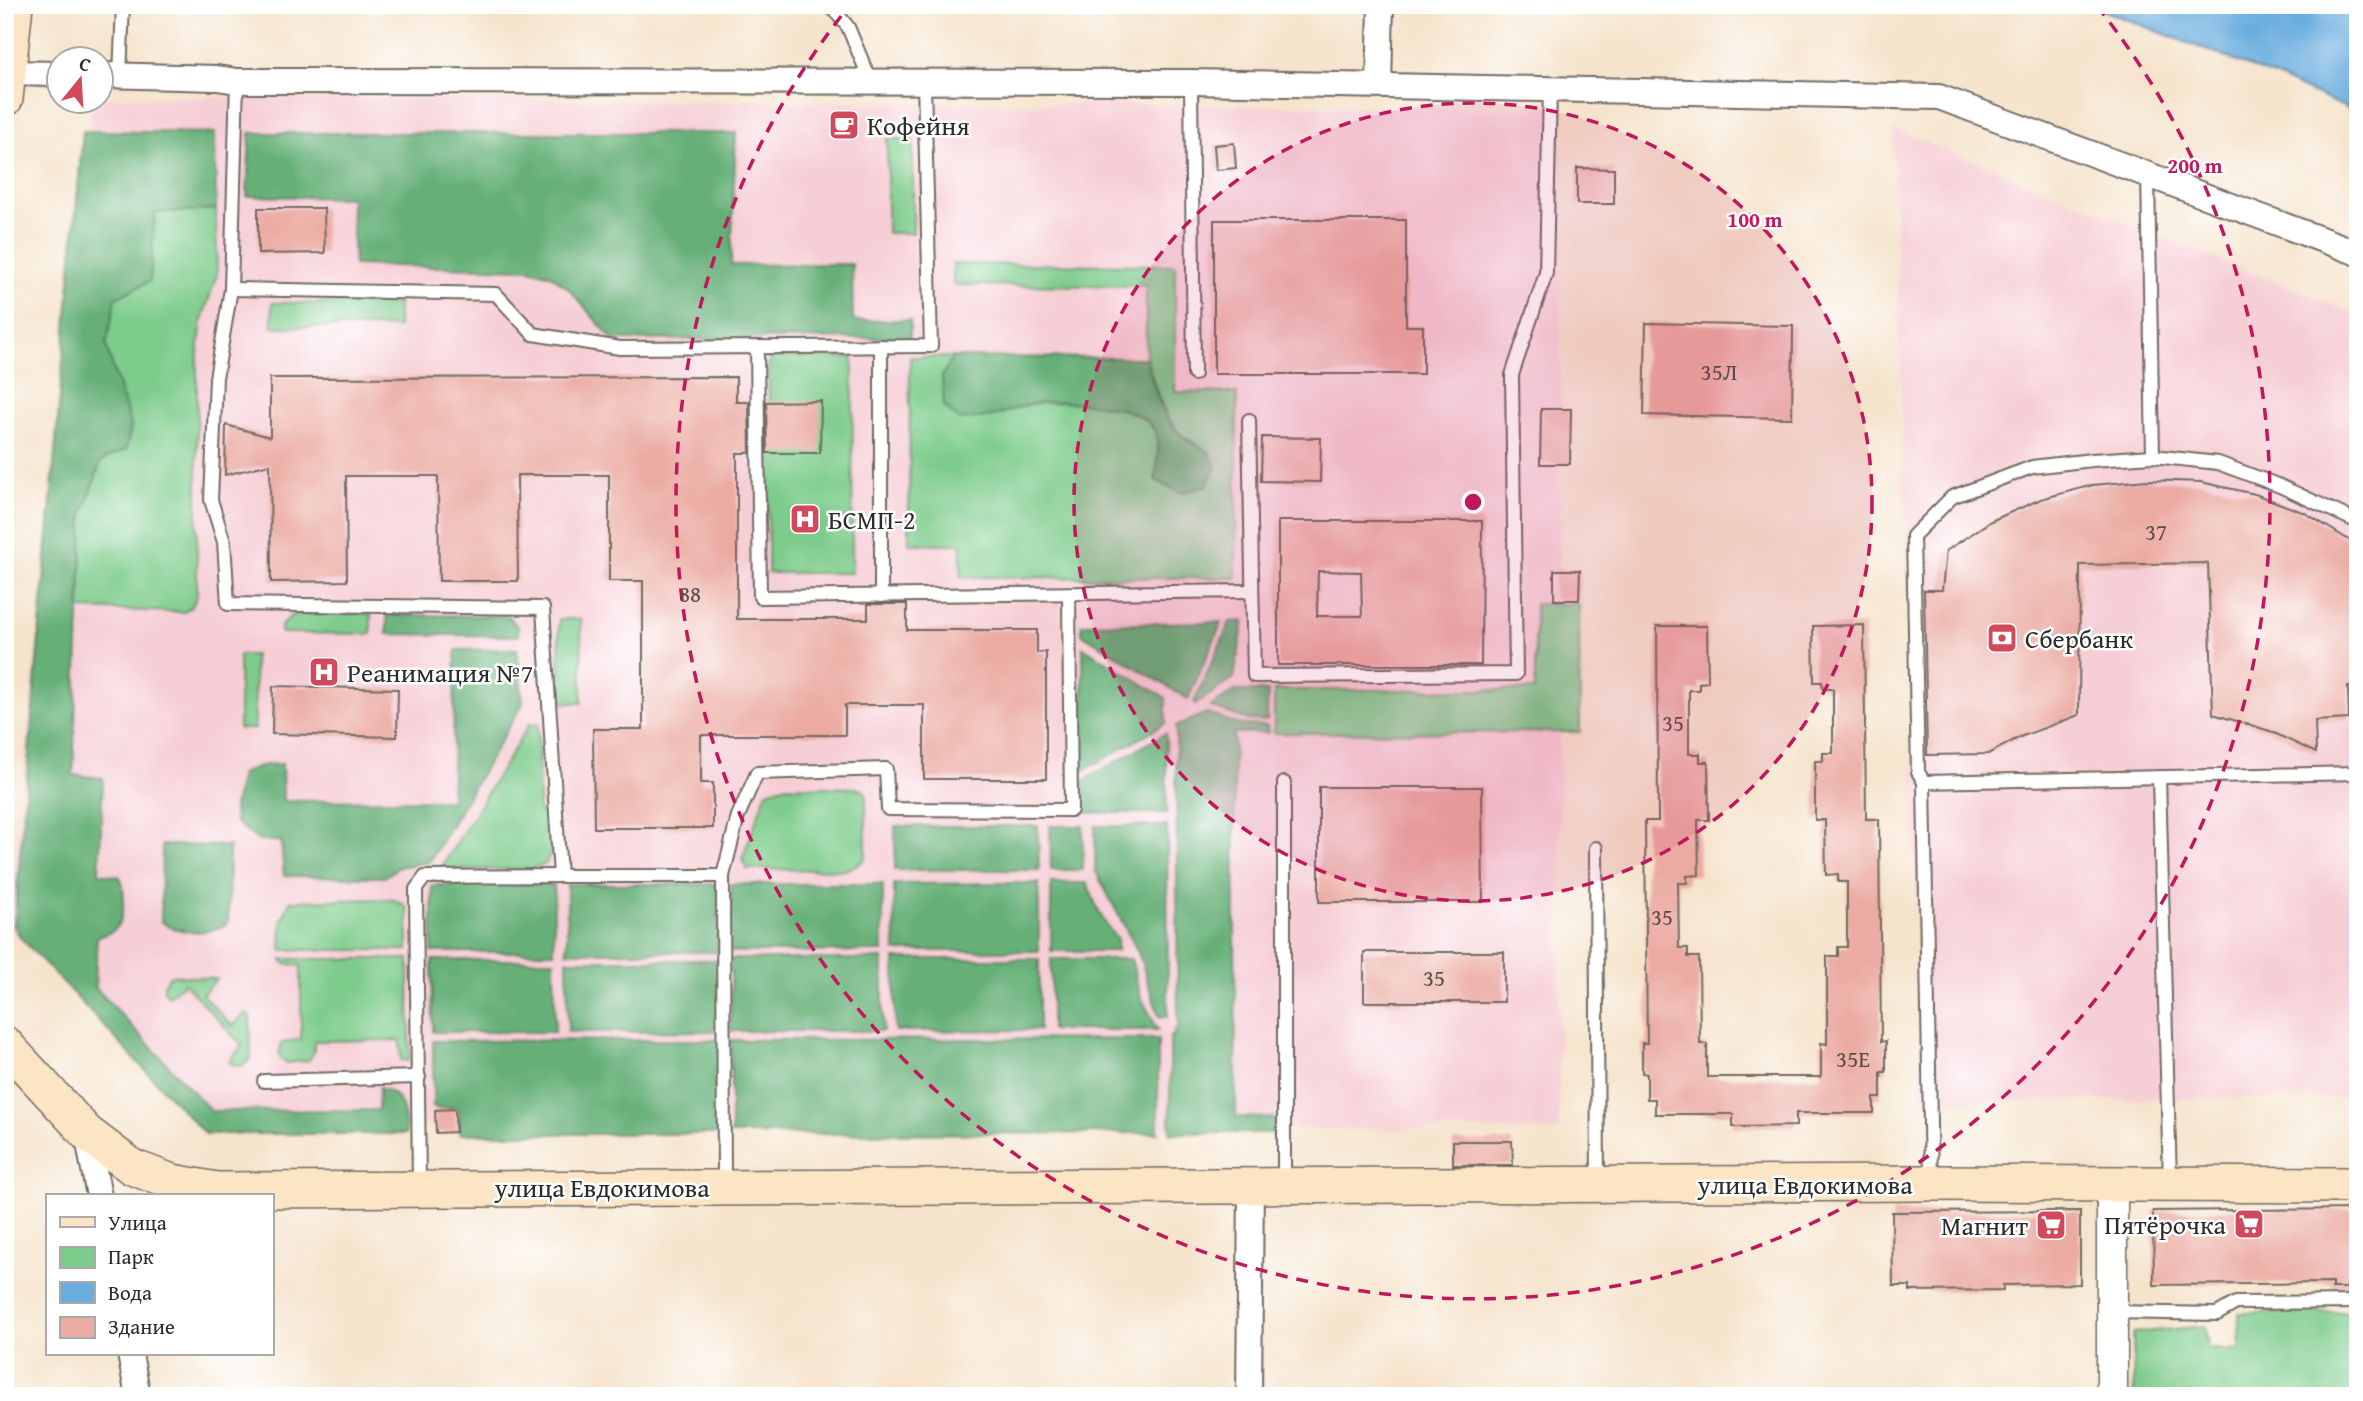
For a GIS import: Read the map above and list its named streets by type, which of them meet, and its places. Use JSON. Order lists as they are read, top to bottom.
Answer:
{
  "streets": {
    "main road": ["улица Евдокимова"]
  },
  "places": {
    "cafe": ["Кофейня"],
    "hospital": ["БСМП-2", "Реанимация №7"],
    "bank": ["Сбербанк"],
    "supermarket": ["Пятёрочка", "Магнит"]
  },
  "house_numbers": [
    "35Л",
    "37",
    "88",
    "35",
    "35",
    "35",
    "35Е"
  ],
  "legend": [
    "Улица",
    "Парк",
    "Вода",
    "Здание"
  ],
  "north": "top",
  "rings": ["200 m", "100 m"]
}
